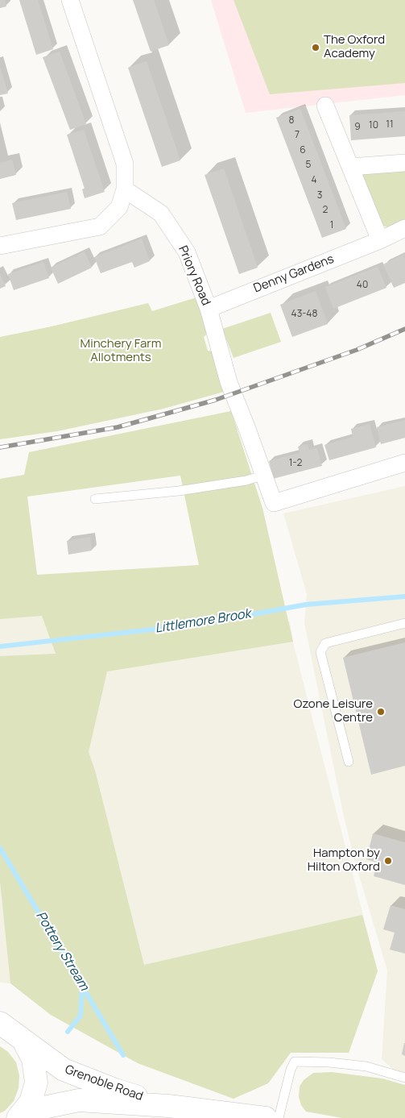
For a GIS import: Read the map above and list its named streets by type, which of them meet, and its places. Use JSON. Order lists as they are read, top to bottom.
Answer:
{
  "streets": {
    "street": ["Denny Gardens", "Priory Road", "Grenoble Road"]
  },
  "crossings": [
    ["Denny Gardens", "Priory Road"]
  ],
  "water": ["Littlemore Brook", "Pottery Stream"],
  "parks": ["Minchery Farm Allotments"],
  "places": ["The Oxford Academy", "Ozone Leisure Centre", "Hampton by Hilton Oxford"],
  "house_numbers": [
    "8",
    "11",
    "10",
    "9",
    "7",
    "6",
    "5",
    "4",
    "3",
    "2",
    "1",
    "40",
    "43-48",
    "1-2"
  ]
}
